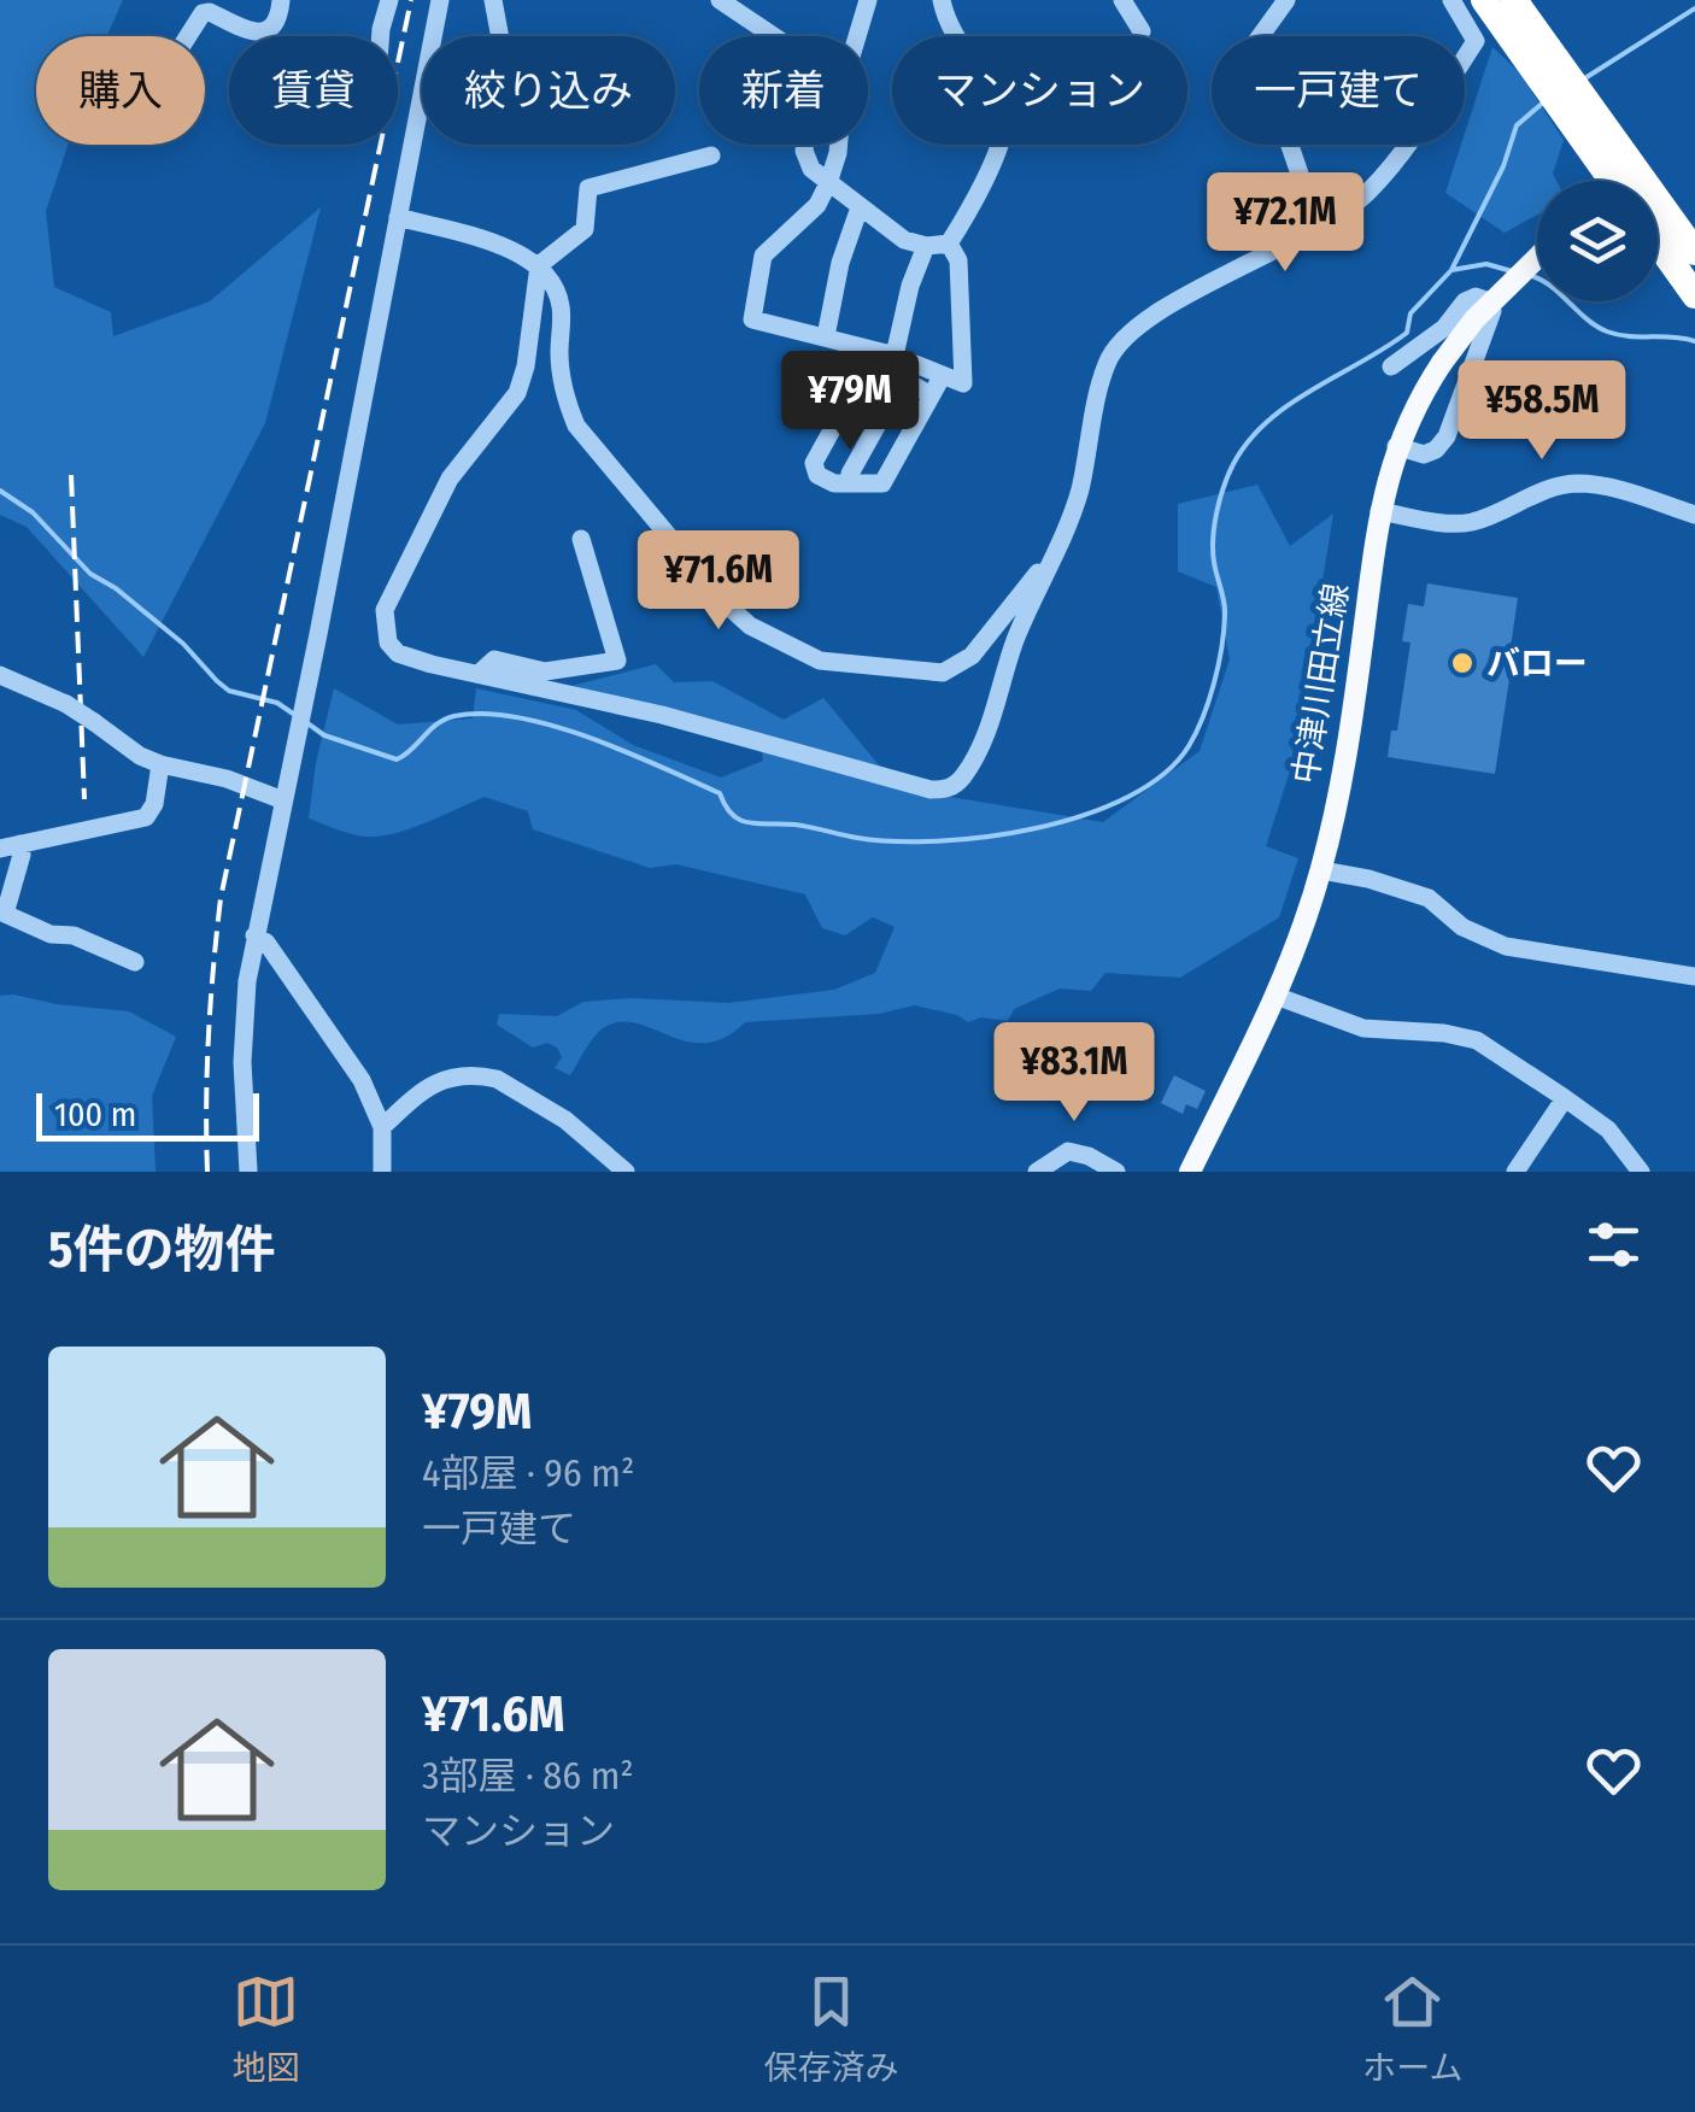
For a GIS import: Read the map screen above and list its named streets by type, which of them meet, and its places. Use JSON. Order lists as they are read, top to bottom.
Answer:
{
  "streets": {
    "main road": ["中津川田立線"]
  },
  "places": ["バロー"],
  "scale_bar": "100 m",
  "page": {
    "chip": [
      "購入",
      "賃貸",
      "絞り込み",
      "新着",
      "マンション",
      "一戸建て"
    ],
    "price": [
      "¥72.1M",
      "¥79M",
      "¥58.5M",
      "¥71.6M",
      "¥83.1M"
    ],
    "scale": "100 m",
    "heading": "5件の物件",
    "list": [
      {
        "name": "¥79M",
        "note": "4部屋 · 96 m² · 一戸建て"
      },
      {
        "name": "¥71.6M",
        "note": "3部屋 · 86 m² · マンション"
      }
    ],
    "tabs": ["地図", "保存済み", "ホーム"]
  }
}
